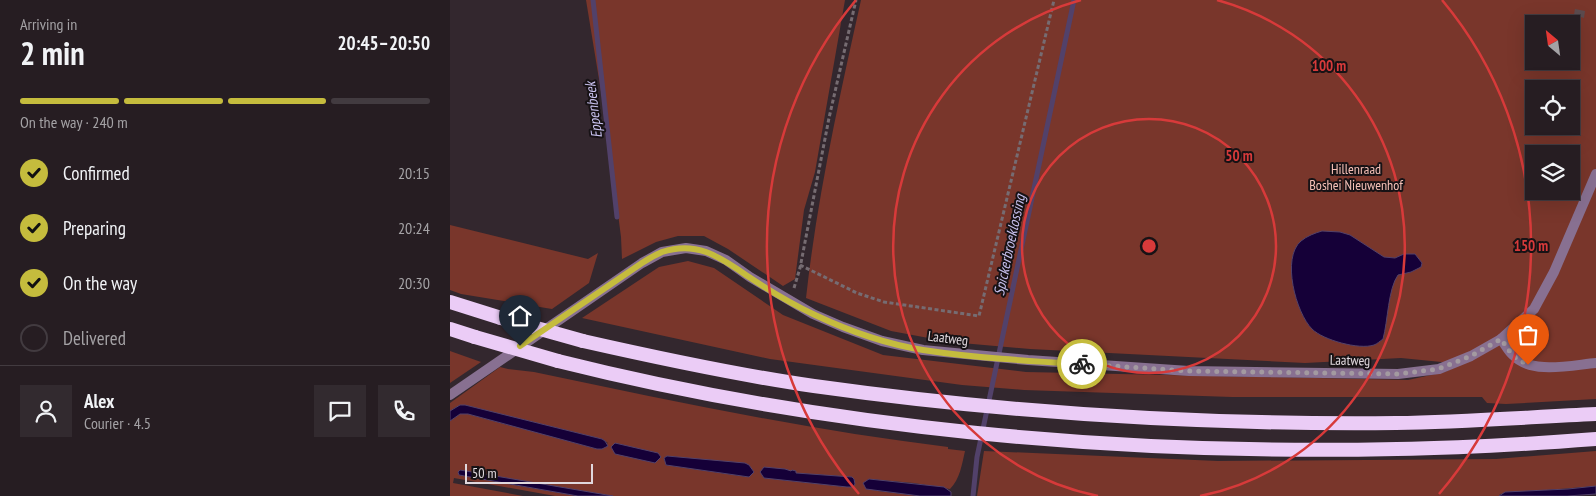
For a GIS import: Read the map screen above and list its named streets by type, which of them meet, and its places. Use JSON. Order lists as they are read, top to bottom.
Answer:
{
  "streets": {
    "street": ["Laatweg"]
  },
  "water": ["Eppenbeek", "Spickerbroeklossing"],
  "parks": ["Hillenraad Boshei Nieuwenhof"],
  "scale_bar": "50 m",
  "north": "top left",
  "page": {
    "heading": ["2 min", "Arriving in", "20:45–20:50"],
    "panel": ["Alex", "Courier · 4.5"],
    "bar": "On the way · 240 m",
    "list": [
      ["Confirmed", "20:15"],
      ["Preparing", "20:24"],
      ["On the way", "20:30"],
      "Delivered"
    ],
    "scale": "50 m"
  },
  "rings": ["100 m", "50 m", "150 m"]
}
